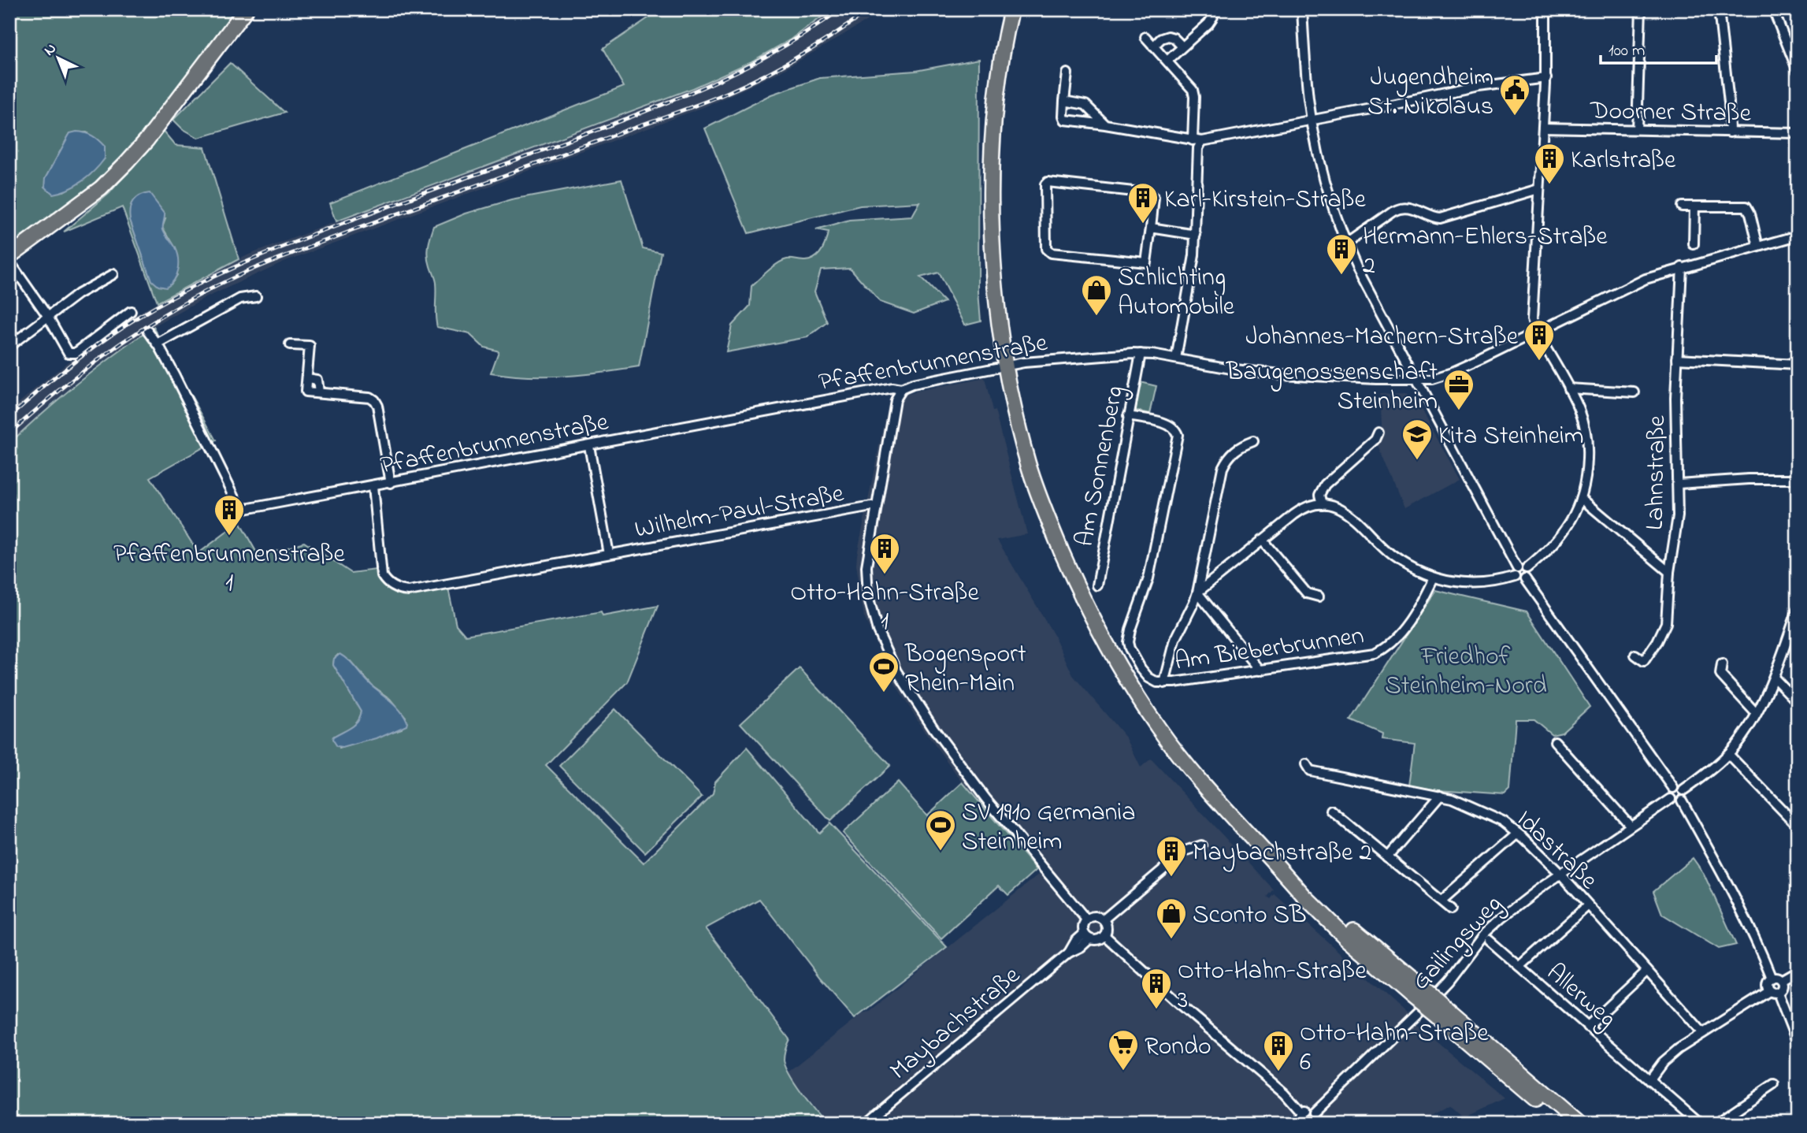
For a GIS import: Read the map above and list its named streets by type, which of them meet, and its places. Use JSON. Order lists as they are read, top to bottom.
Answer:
{
  "streets": {
    "street": [
      "Doorner Straße",
      "Pfaffenbrunnenstraße",
      "Am Sonnenberg",
      "Lahnstraße",
      "Wilhelm-Paul-Straße",
      "Am Bieberbrunnen",
      "Idastraße",
      "Gailingsweg",
      "Allerweg",
      "Maybachstraße"
    ]
  },
  "crossings": [
    ["Pfaffenbrunnenstraße", "Am Sonnenberg"],
    ["Pfaffenbrunnenstraße", "Lahnstraße"],
    ["Pfaffenbrunnenstraße", "Wilhelm-Paul-Straße"],
    ["Am Sonnenberg", "Am Bieberbrunnen"],
    ["Idastraße", "Gailingsweg"]
  ],
  "parks": ["Friedhof Steinheim-Nord"],
  "places": {
    "public building": ["Jugendheim St. Nikolaus"],
    "building": [
      "Karlstraße",
      "Karl-Kirstein-Straße",
      "Hermann-Ehlers-Straße 2",
      "Johannes-Machern-Straße",
      "Pfaffenbrunnenstraße 1",
      "Otto-Hahn-Straße 1",
      "Maybachstraße 2",
      "Otto-Hahn-Straße 3",
      "Otto-Hahn-Straße 6"
    ],
    "shop": ["Schlichting Automobile", "Sconto SB"],
    "office": ["Baugenossenschaft Steinheim"],
    "school or university": ["Kita Steinheim"],
    "sports": ["Bogensport Rhein-Main", "SV 1910 Germania Steinheim"],
    "supermarket": ["Rondo"]
  },
  "scale_bar": "100 m",
  "north": "top left"
}
